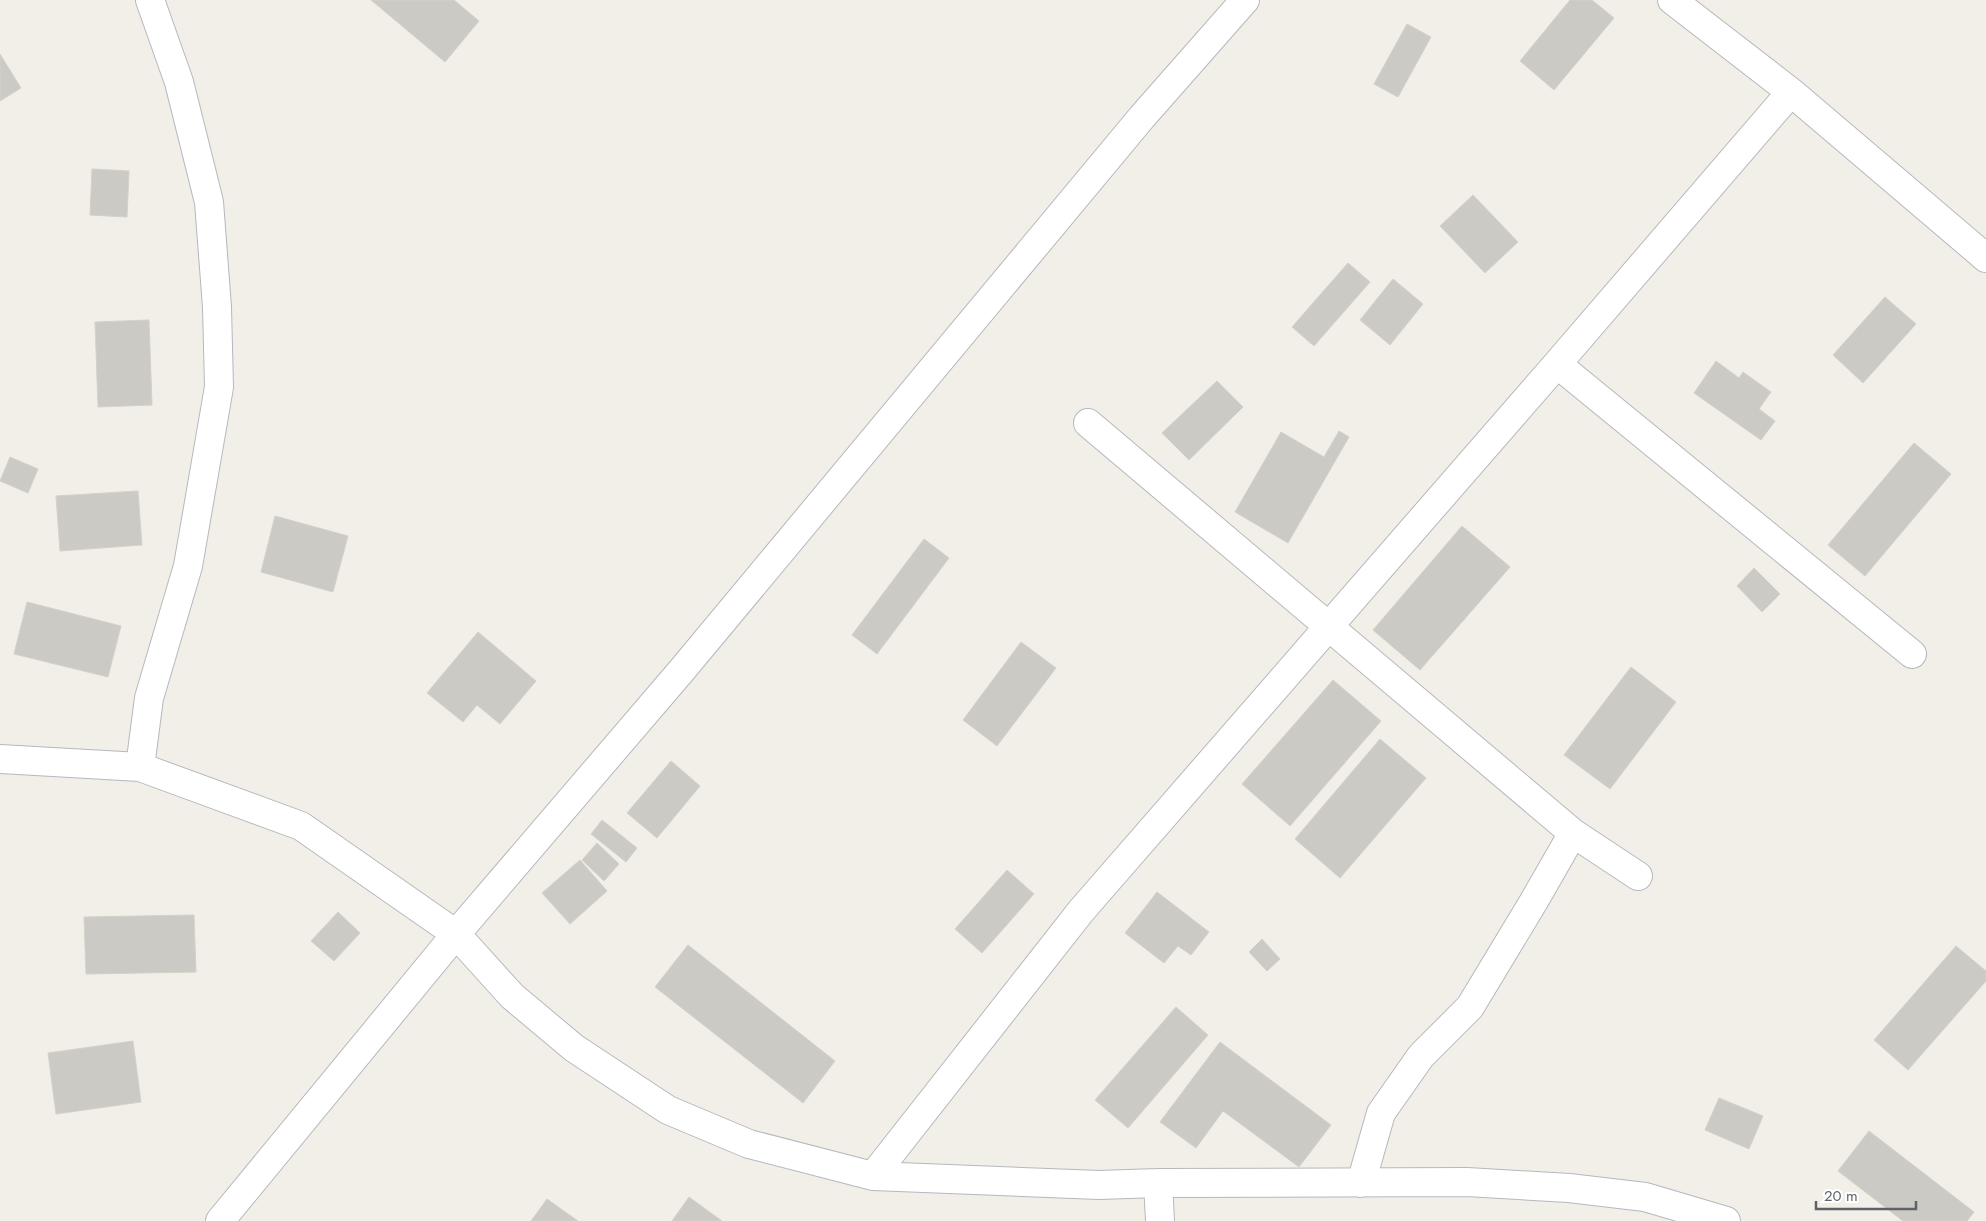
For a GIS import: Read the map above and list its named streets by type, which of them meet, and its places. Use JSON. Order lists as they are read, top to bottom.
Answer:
{
  "scale_bar": "20 m"
}
